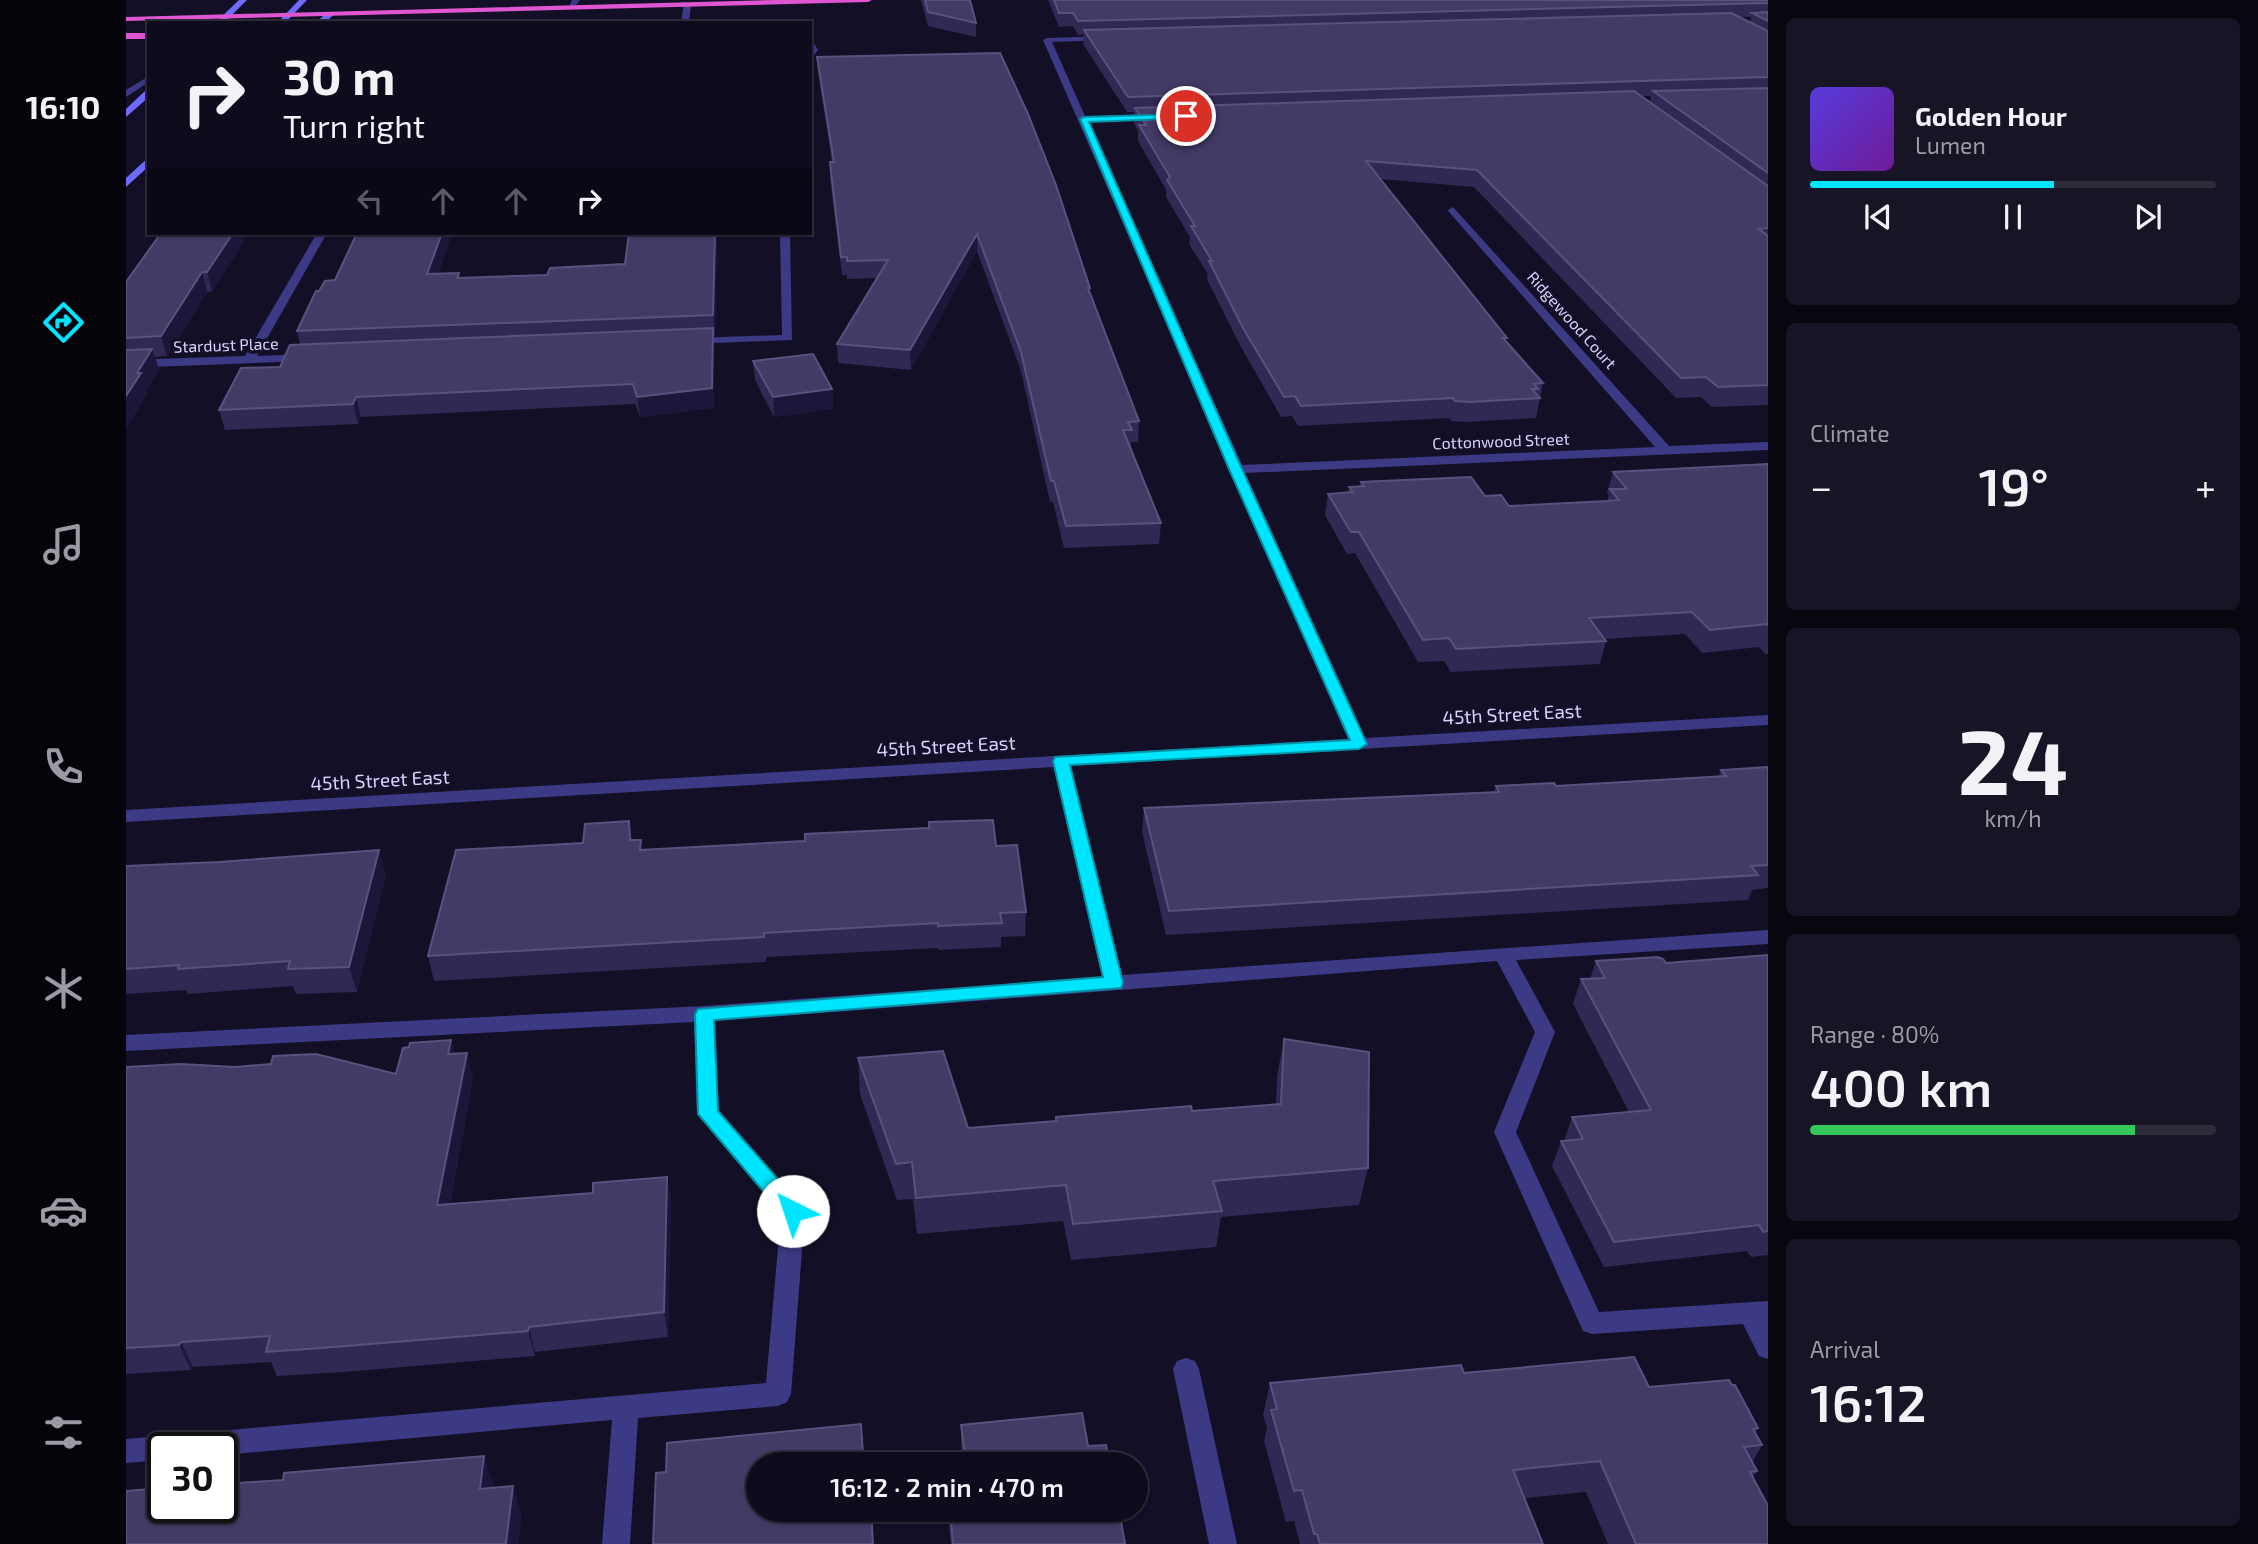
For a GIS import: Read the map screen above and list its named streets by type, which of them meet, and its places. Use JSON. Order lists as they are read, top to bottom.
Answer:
{
  "streets": {
    "street": [
      "Ridgewood Court",
      "Stardust Place",
      "Cottonwood Street",
      "45th Street East"
    ]
  },
  "crossings": [
    ["Ridgewood Court", "Cottonwood Street"]
  ],
  "page": {
    "tabs": "16:10",
    "turn": ["30 m", "Turn right"],
    "song": ["Golden Hour", "Lumen"],
    "tile": [
      "Climate",
      ["24", "km/h"],
      ["Range · 80%", "400 km"],
      ["Arrival", "16:12"]
    ],
    "heat": ["−", "19°", "+"],
    "limit": "30",
    "trip": "16:12 · 2 min · 470 m"
  }
}
